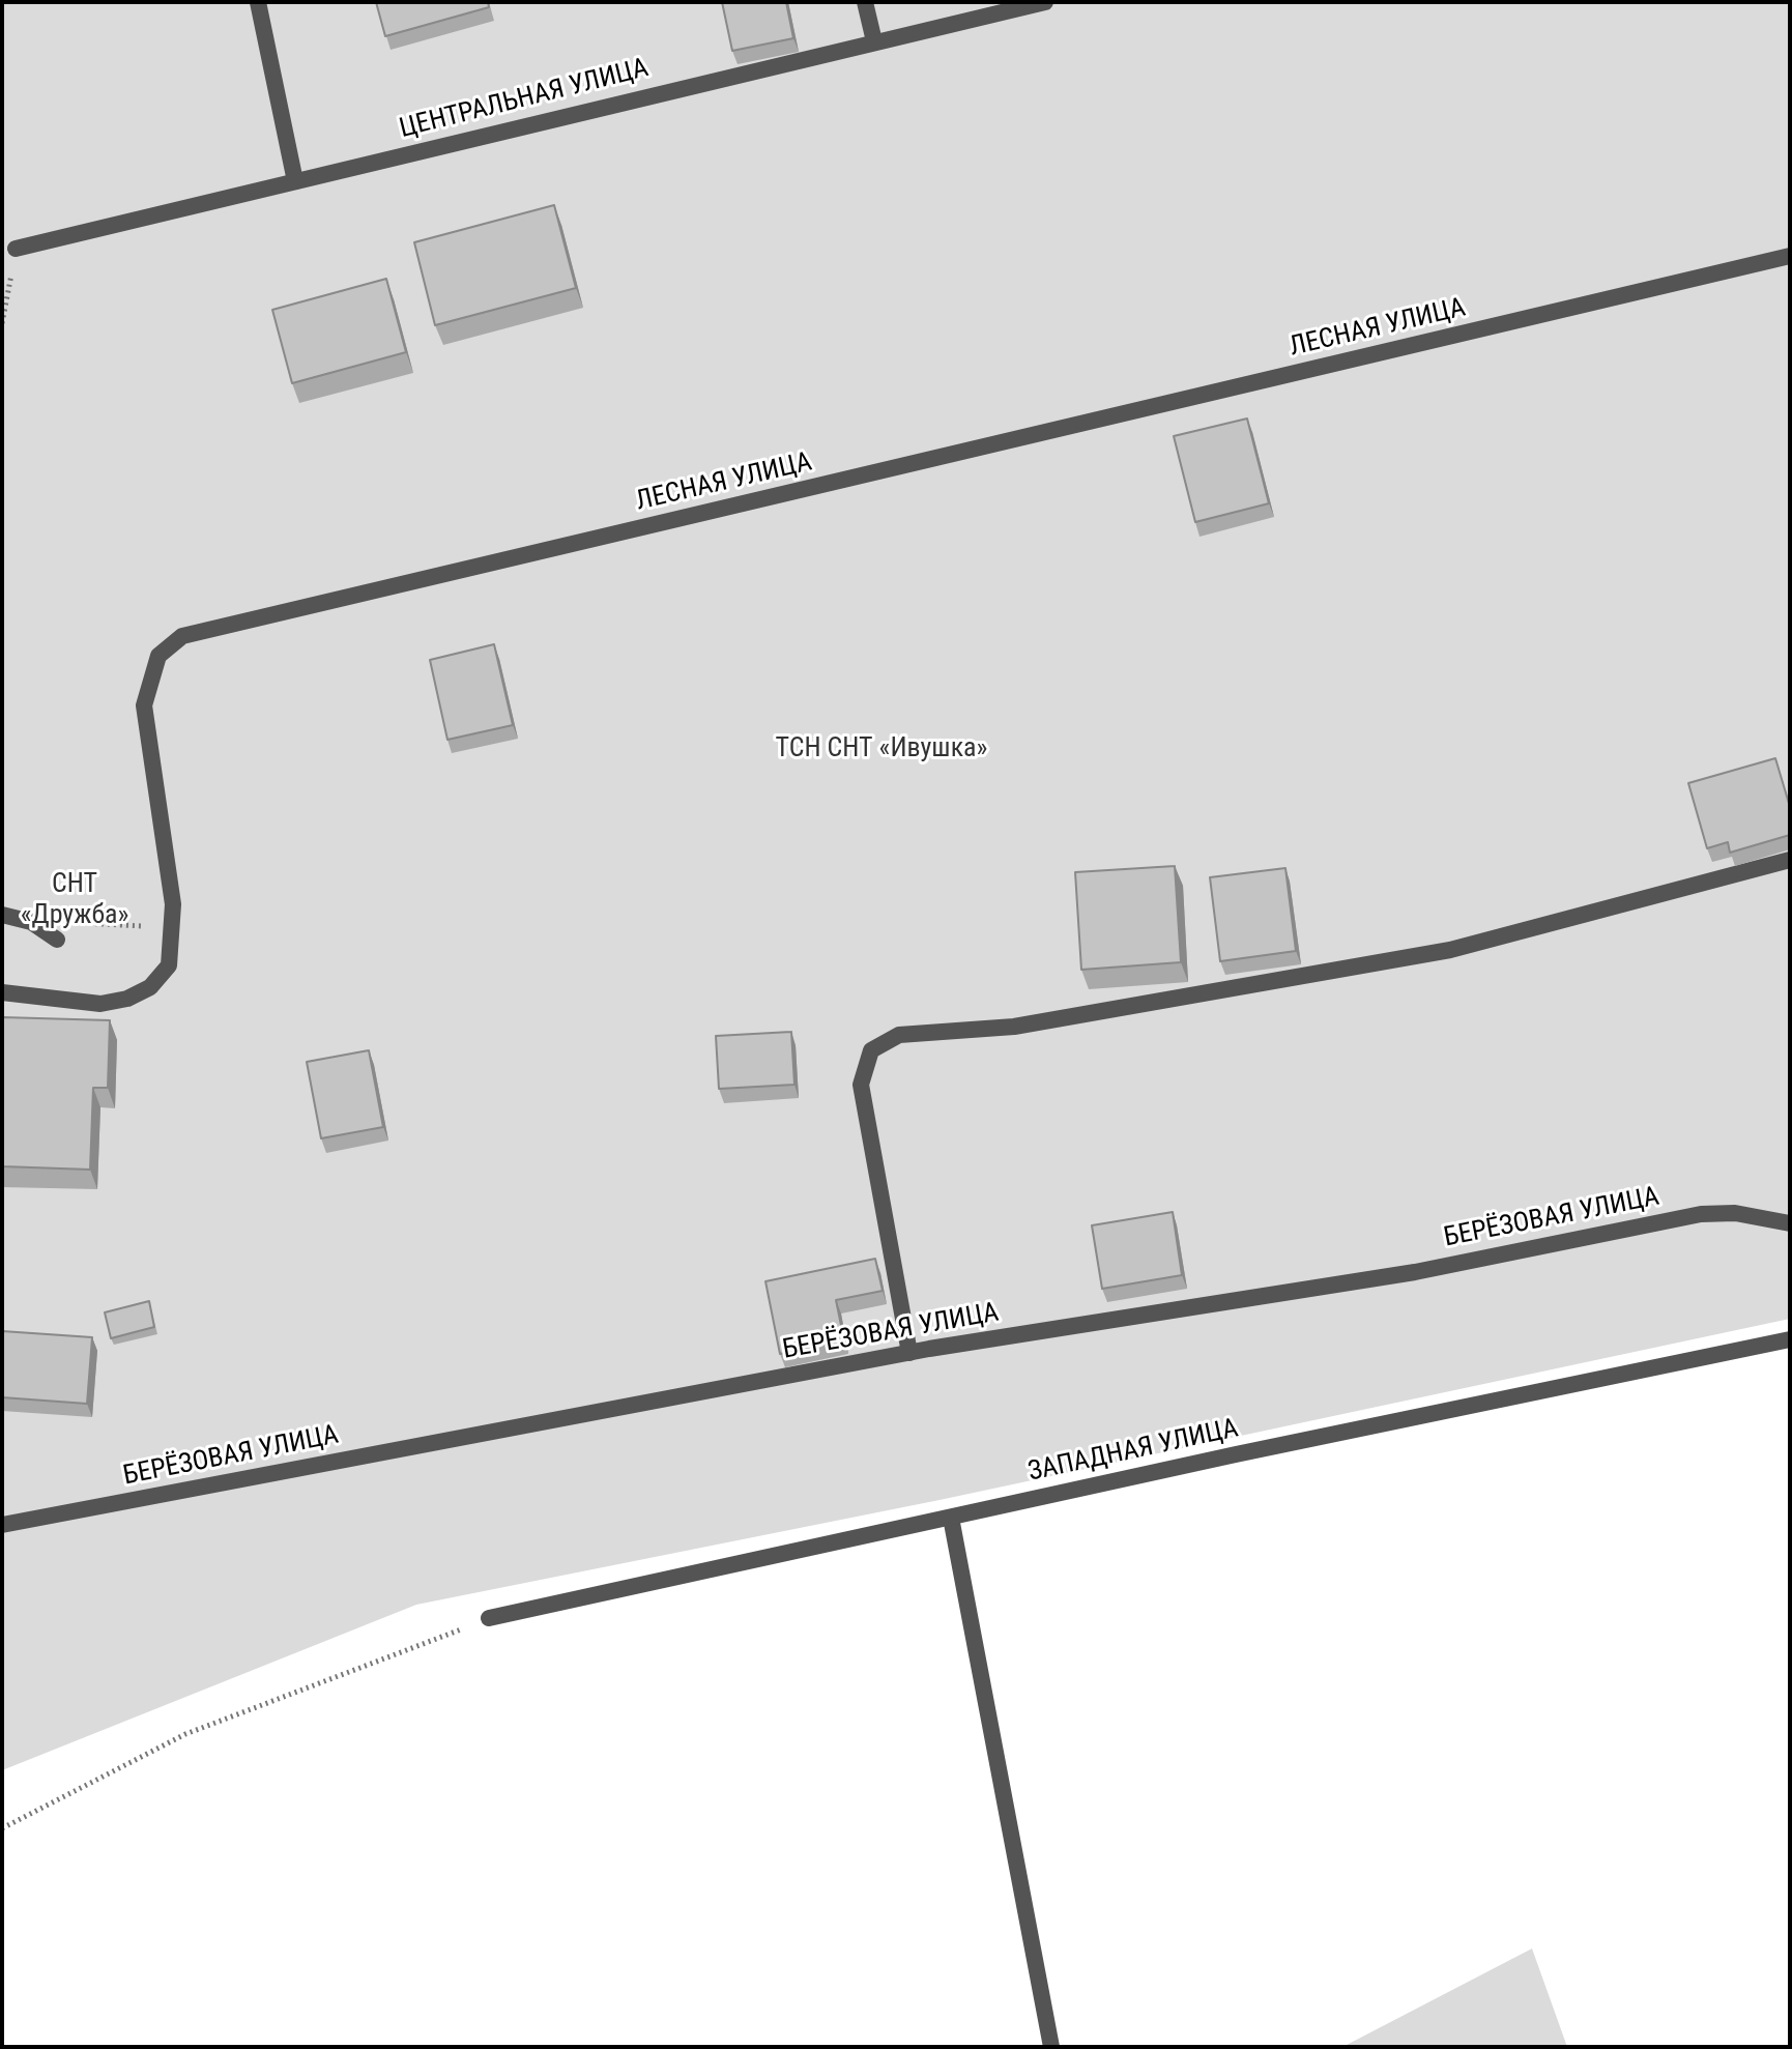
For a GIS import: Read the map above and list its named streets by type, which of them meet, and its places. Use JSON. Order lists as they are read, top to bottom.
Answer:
{
  "streets": {
    "street": [
      "ЦЕНТРАЛЬНАЯ УЛИЦА",
      "ЛЕСНАЯ УЛИЦА",
      "БЕРЁЗОВАЯ УЛИЦА",
      "ЗАПАДНАЯ УЛИЦА"
    ]
  },
  "parks": ["ТСН СНТ «Ивушка»", "СНТ «Дружба»"]
}
